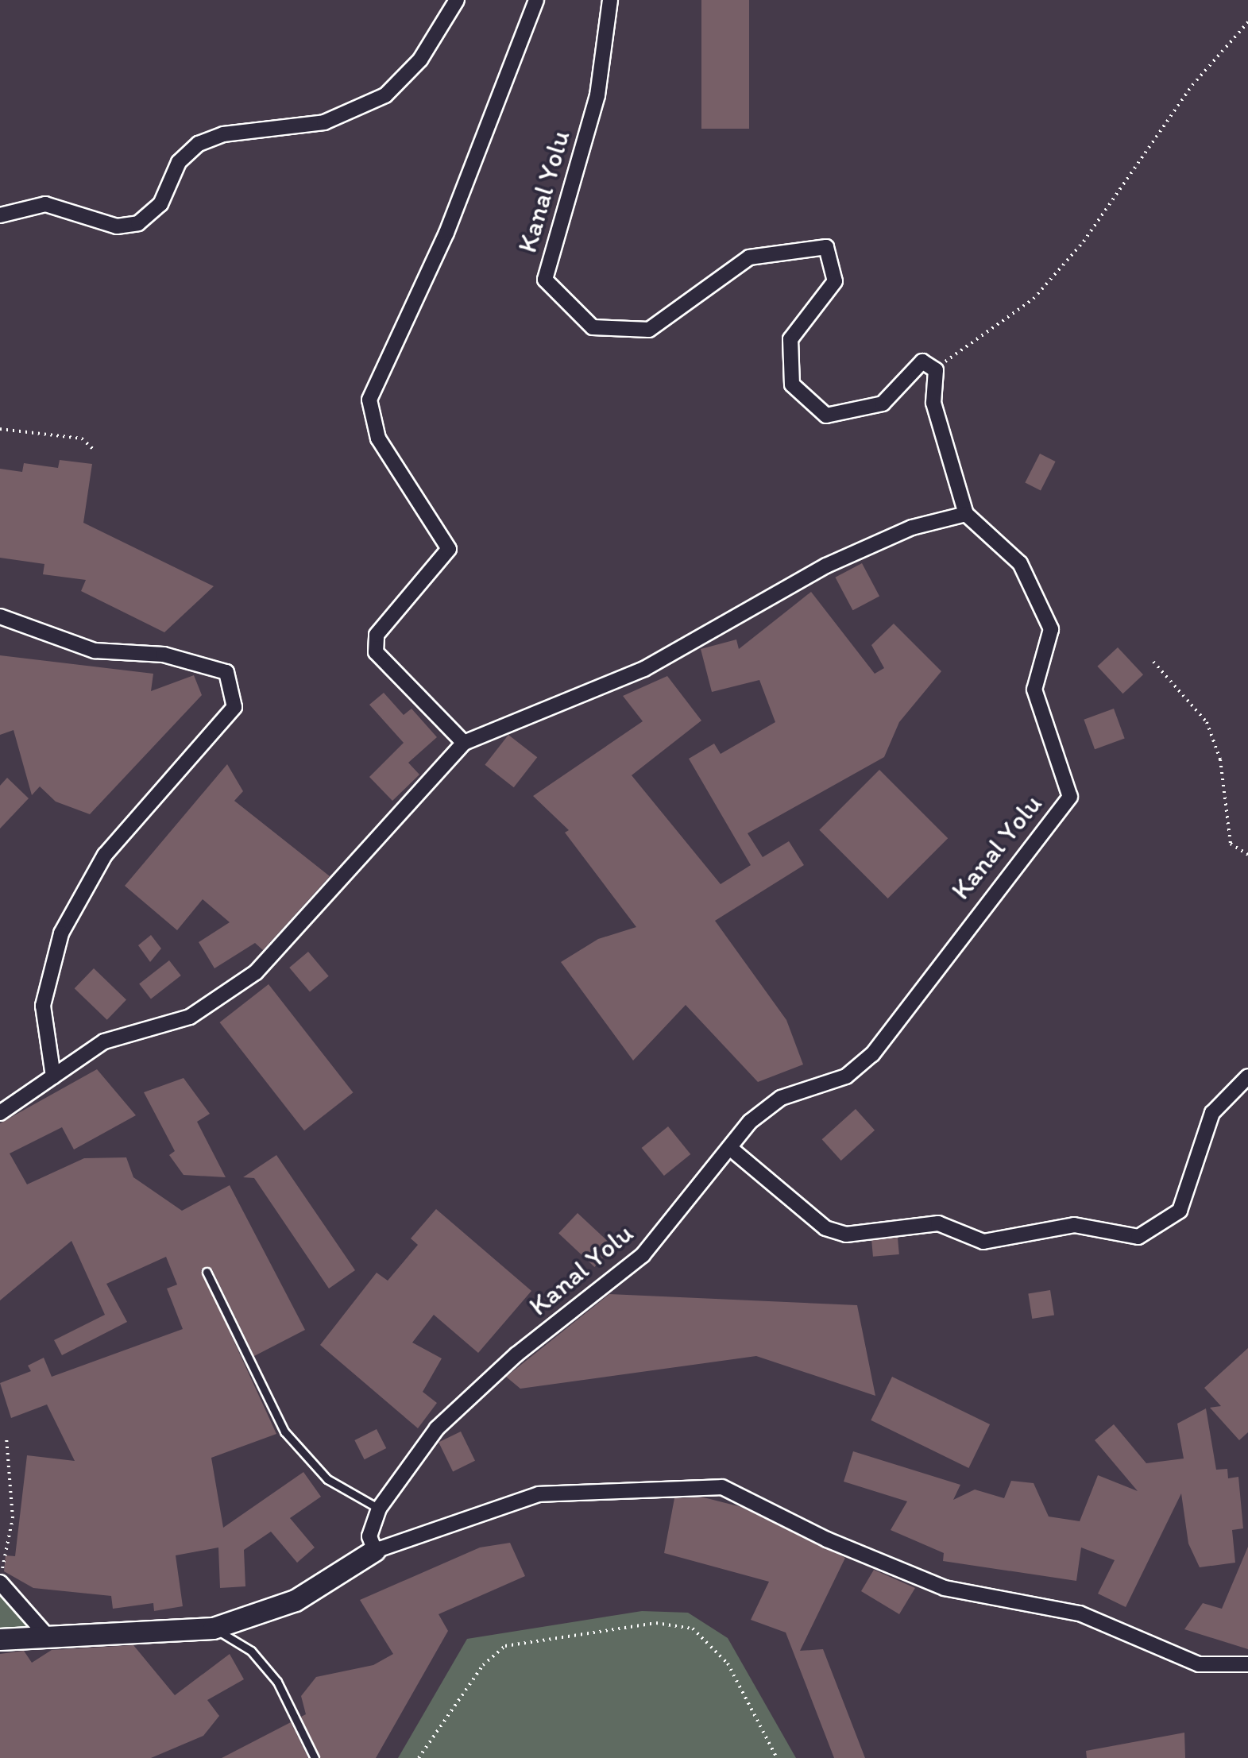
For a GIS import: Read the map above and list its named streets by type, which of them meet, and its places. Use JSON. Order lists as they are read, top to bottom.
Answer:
{
  "streets": {
    "street": ["Kanal Yolu"]
  }
}
